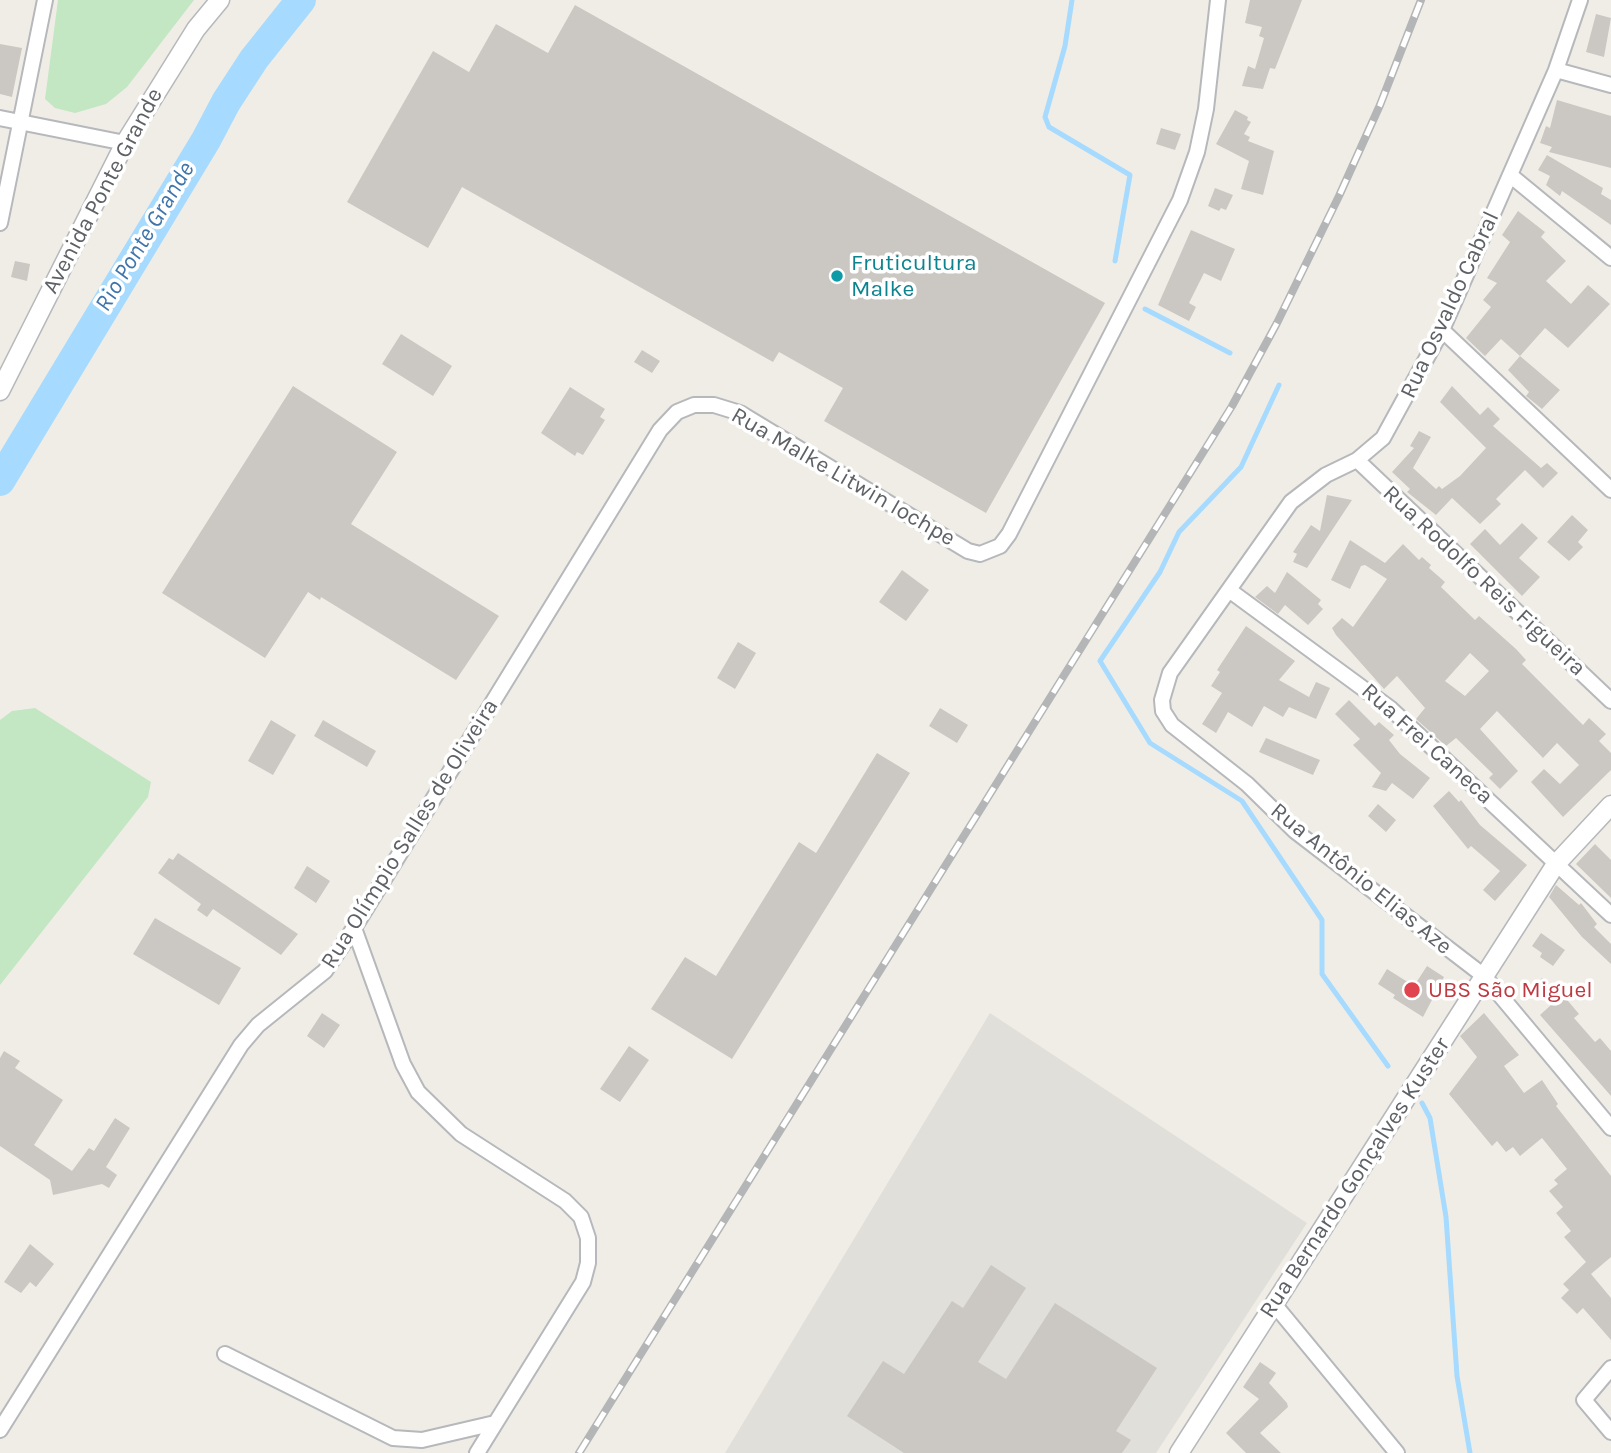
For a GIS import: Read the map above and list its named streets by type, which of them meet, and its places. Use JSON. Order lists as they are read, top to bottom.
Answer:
{
  "streets": {
    "street": [
      "Avenida Ponte Grande",
      "Rua Osvaldo Cabral",
      "Rua Malke Litwin Iochpe",
      "Rua Rodolfo Reis Figueira",
      "Rua Frei Caneca",
      "Rua Olímpio Salles de Oliveira",
      "Rua Antônio Elias Aze",
      "Rua Bernardo Gonçalves Kuster"
    ]
  },
  "crossings": [
    ["Rua Osvaldo Cabral", "Rua Rodolfo Reis Figueira"],
    ["Rua Osvaldo Cabral", "Rua Frei Caneca"],
    ["Rua Osvaldo Cabral", "Rua Antônio Elias Aze"],
    ["Rua Malke Litwin Iochpe", "Rua Olímpio Salles de Oliveira"],
    ["Rua Frei Caneca", "Rua Bernardo Gonçalves Kuster"],
    ["Rua Antônio Elias Aze", "Rua Bernardo Gonçalves Kuster"]
  ],
  "water": ["Rio Ponte Grande"],
  "places": ["Fruticultura Malke", "UBS São Miguel"]
}
